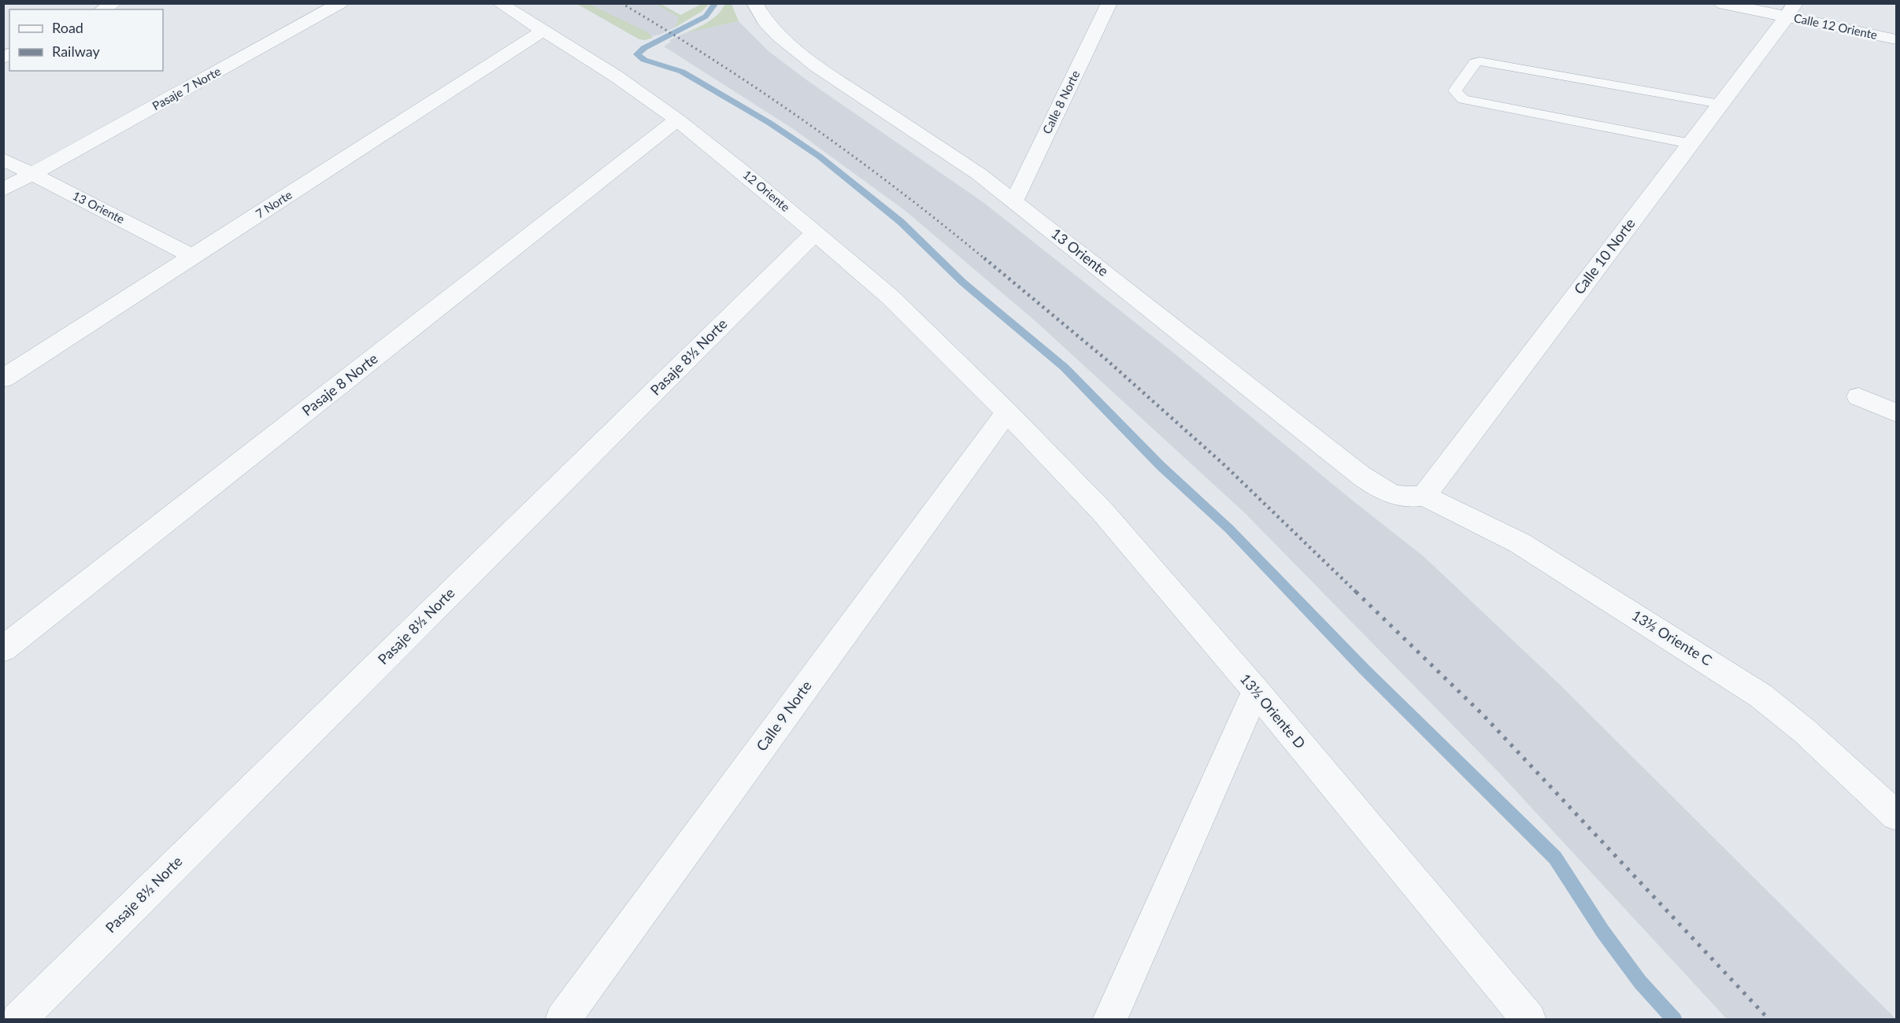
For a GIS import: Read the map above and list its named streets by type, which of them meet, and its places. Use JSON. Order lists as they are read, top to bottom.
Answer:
{
  "streets": {
    "street": [
      "Calle 12 Oriente",
      "Pasaje 7 Norte",
      "Calle 8 Norte",
      "12 Oriente",
      "7 Norte",
      "13 Oriente",
      "Calle 10 Norte",
      "Pasaje 8½ Norte",
      "Pasaje 8 Norte",
      "13½ Oriente C",
      "13½ Oriente D",
      "Calle 9 Norte"
    ]
  },
  "crossings": [
    ["Calle 12 Oriente", "Calle 10 Norte"],
    ["Pasaje 7 Norte", "13 Oriente"],
    ["Calle 8 Norte", "13 Oriente"],
    ["12 Oriente", "7 Norte"],
    ["12 Oriente", "Pasaje 8½ Norte"],
    ["12 Oriente", "Pasaje 8 Norte"],
    ["12 Oriente", "13½ Oriente D"],
    ["12 Oriente", "Calle 9 Norte"],
    ["7 Norte", "13 Oriente"],
    ["13 Oriente", "Calle 10 Norte"],
    ["13 Oriente", "13½ Oriente C"],
    ["Calle 10 Norte", "13½ Oriente C"],
    ["13½ Oriente D", "Calle 9 Norte"]
  ],
  "legend": ["Road", "Railway"]
}
